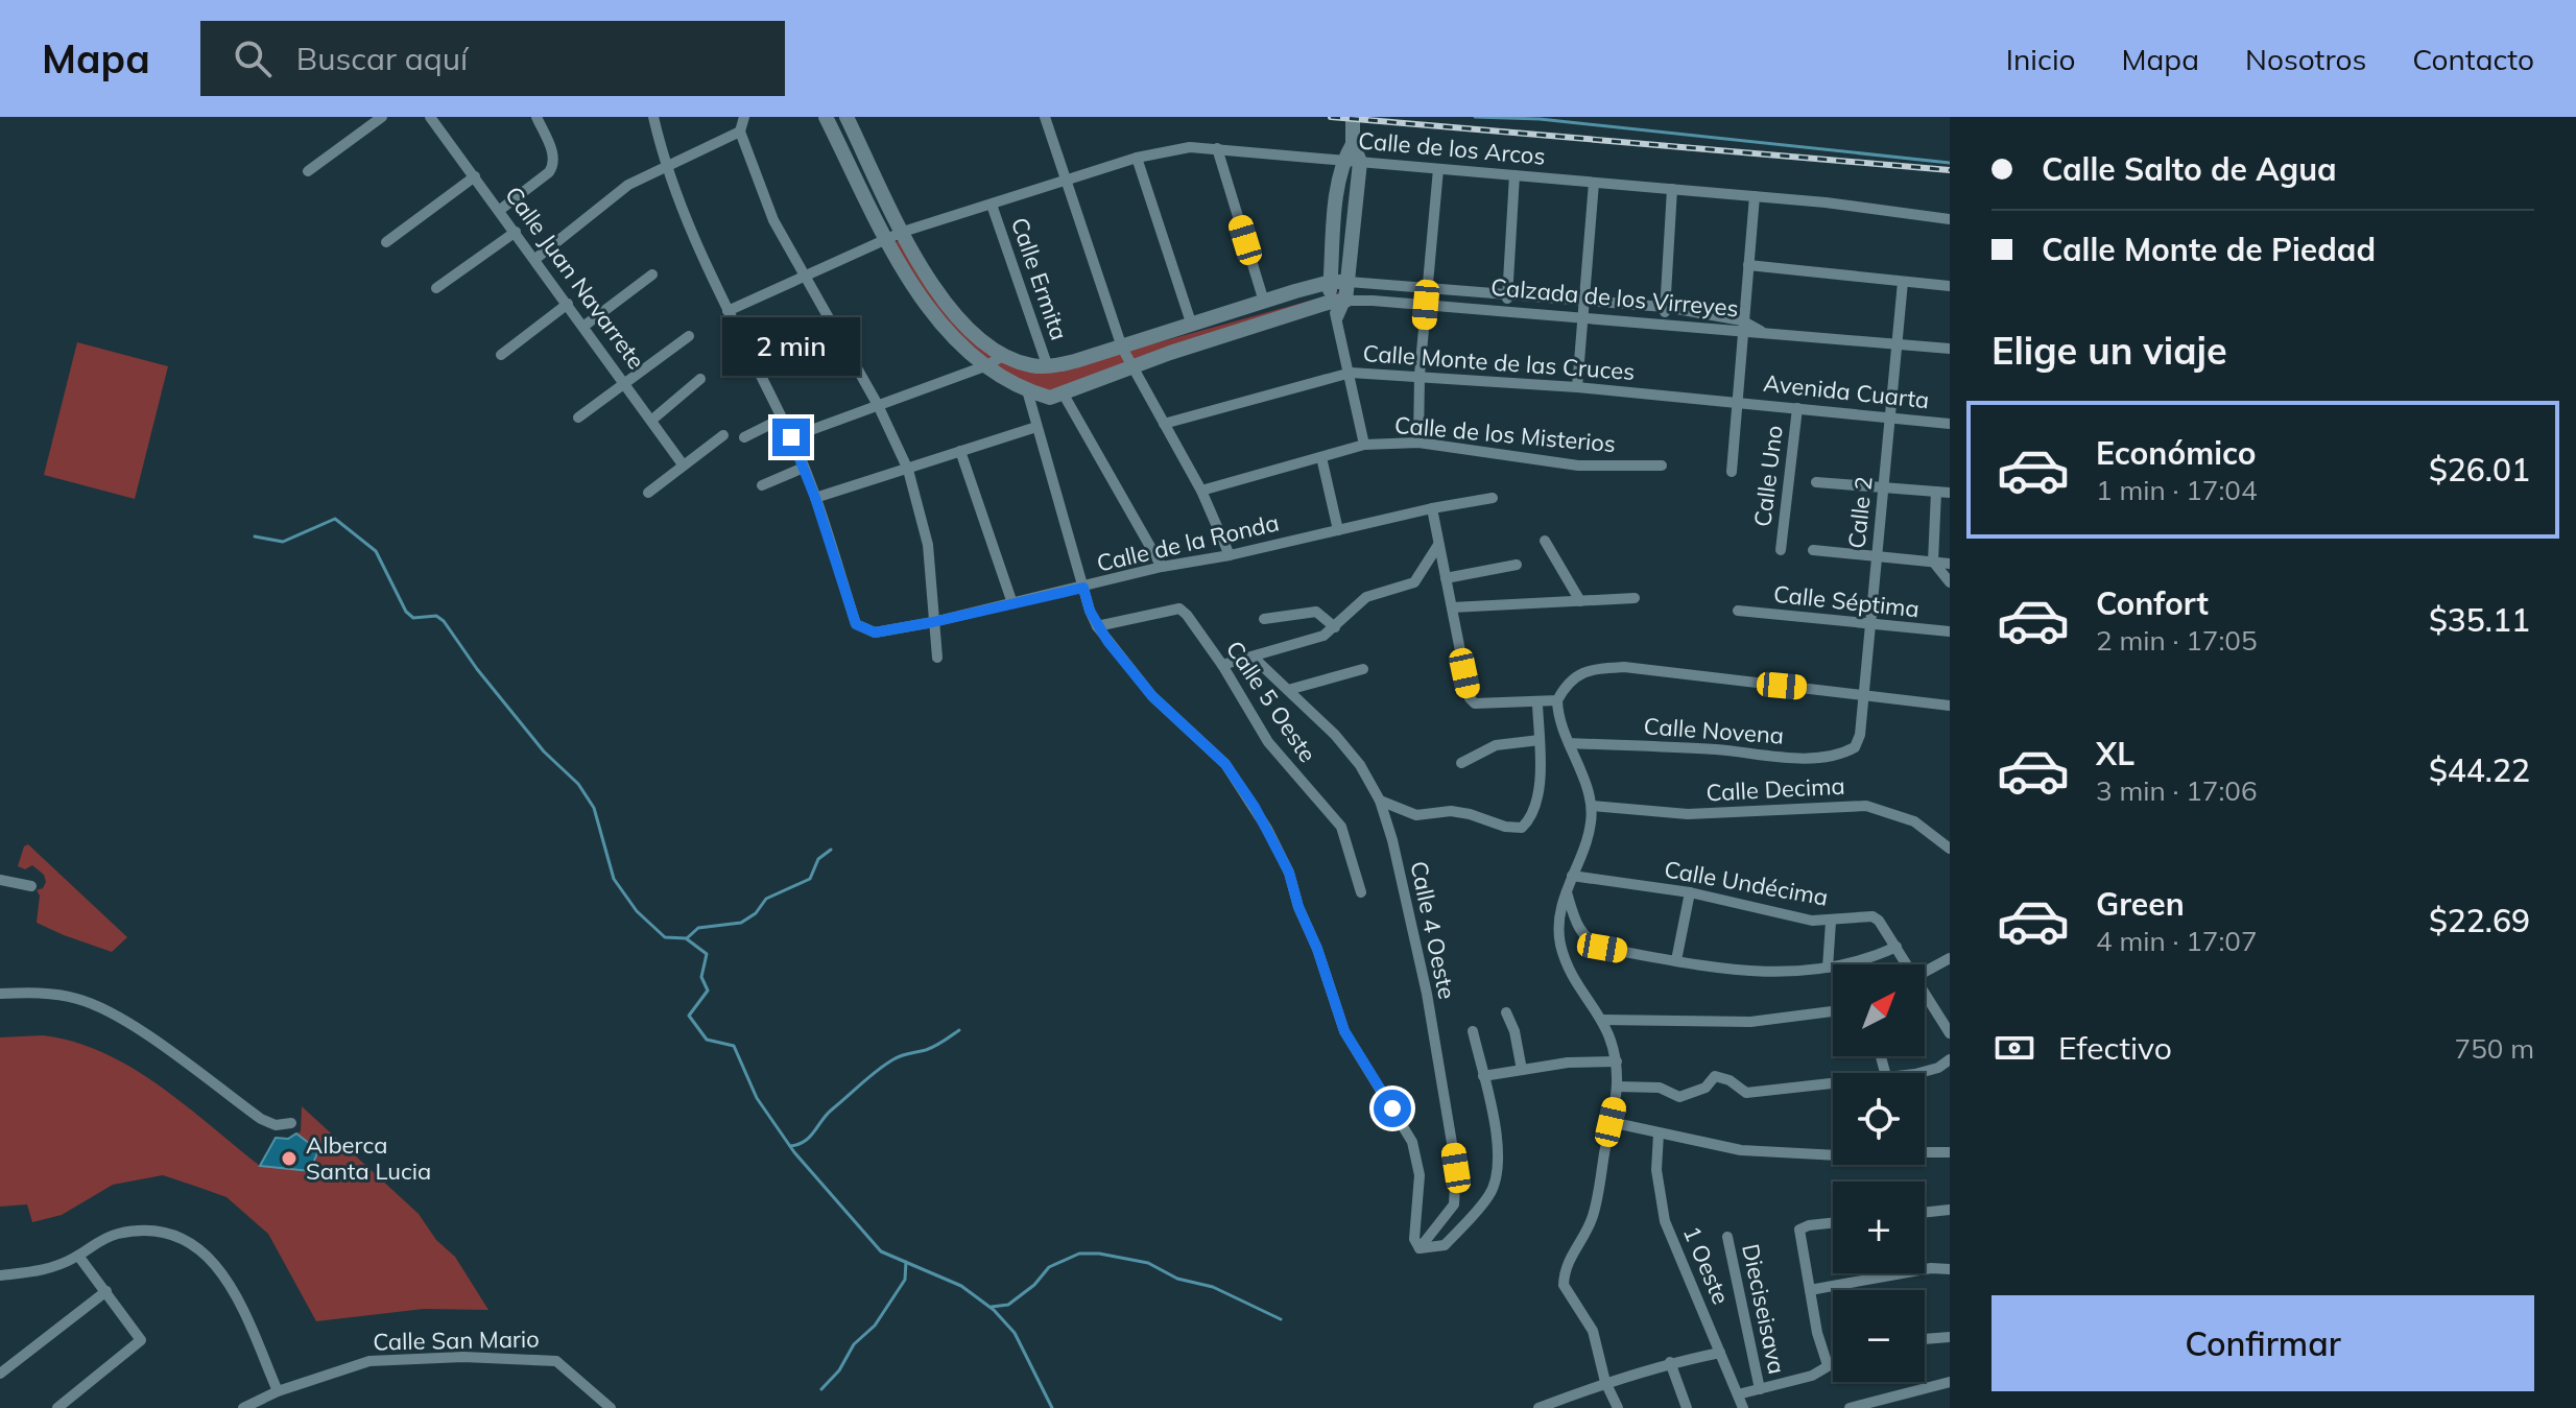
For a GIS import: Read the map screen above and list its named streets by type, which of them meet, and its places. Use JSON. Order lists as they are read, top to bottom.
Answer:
{
  "streets": {
    "street": [
      "Calle de los Arcos",
      "Calle Juan Navarrete",
      "Calle Ermita",
      "Calzada de los Virreyes",
      "Calle Monte de las Cruces",
      "Avenida Cuarta",
      "Calle de los Misterios",
      "Calle Uno",
      "Calle 2",
      "Calle de la Ronda",
      "Calle Séptima",
      "Calle 5 Oeste",
      "Calle Novena",
      "Calle Decima",
      "Calle Undécima",
      "Calle 4 Oeste",
      "1 Oeste",
      "Dieciseisava",
      "Calle San Mario"
    ]
  },
  "crossings": [
    ["Calle de los Arcos", "Calle Ermita"],
    ["Calzada de los Virreyes", "Calle 2"],
    ["Calle Monte de las Cruces", "Avenida Cuarta"],
    ["Avenida Cuarta", "Calle Uno"],
    ["Avenida Cuarta", "Calle 2"],
    ["Calle 2", "Calle Séptima"],
    ["Calle 2", "Calle Novena"]
  ],
  "places": ["Alberca Santa Lucia"],
  "north": "top right",
  "page": {
    "header": "Mapa",
    "search": "Buscar aquí",
    "nav": [
      "Inicio",
      "Mapa",
      "Nosotros",
      "Contacto"
    ],
    "banner": ["Calle Salto de Agua", "Calle Monte de Piedad"],
    "heading": "Elige un viaje",
    "bubble": "2 min",
    "list": [
      {
        "name": "Económico",
        "note": "1 min · 17:04",
        "value": "$26.01"
      },
      {
        "name": "Confort",
        "note": "2 min · 17:05",
        "value": "$35.11"
      },
      {
        "name": "XL",
        "note": "3 min · 17:06",
        "value": "$44.22"
      },
      {
        "name": "Green",
        "note": "4 min · 17:07",
        "value": "$22.69"
      }
    ],
    "map_buttons": ["+", "−"],
    "pay": ["Efectivo", "750 m"],
    "buttons": "Confirmar"
  }
}
